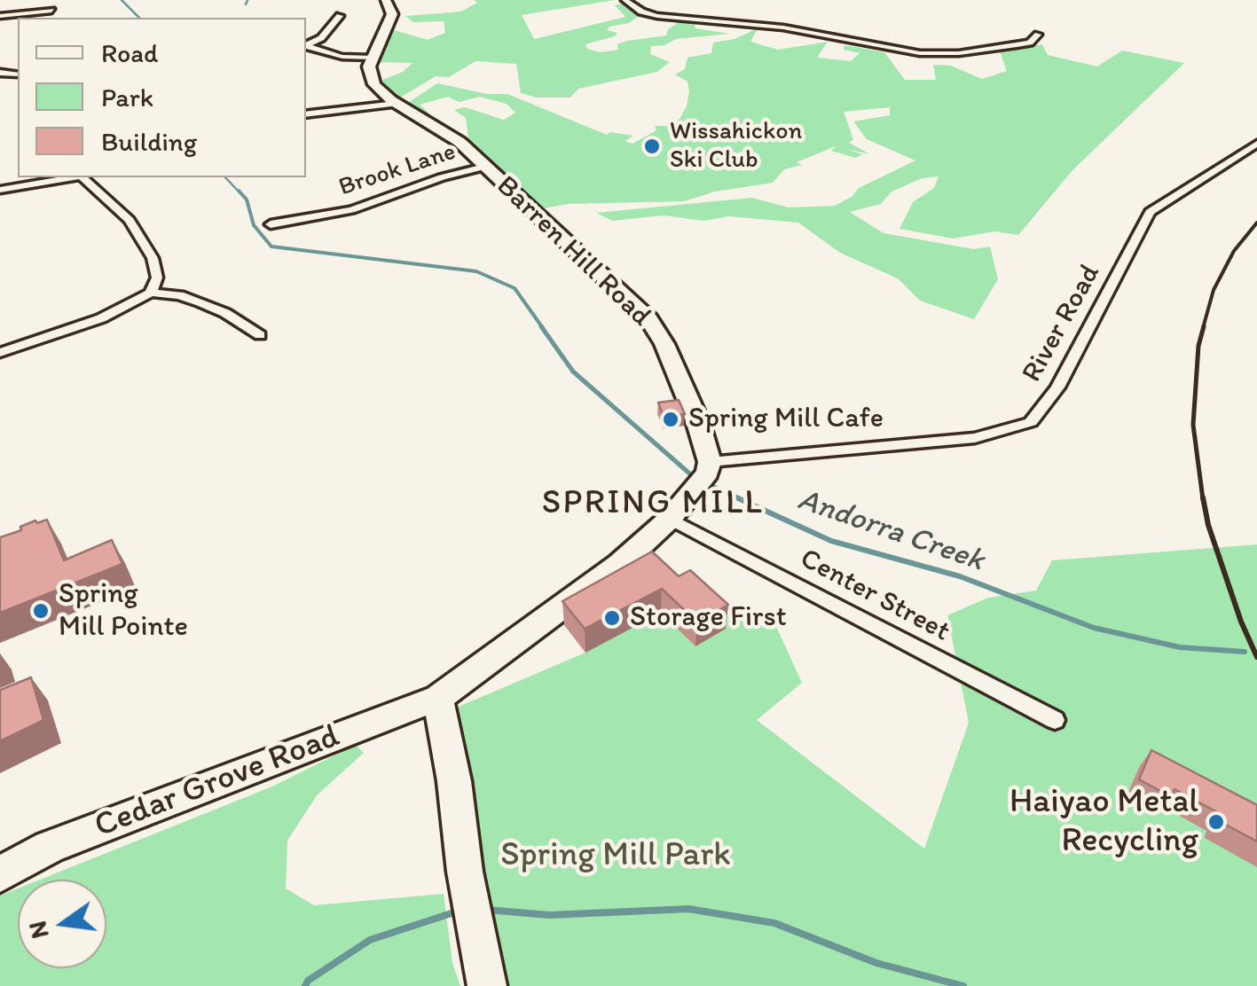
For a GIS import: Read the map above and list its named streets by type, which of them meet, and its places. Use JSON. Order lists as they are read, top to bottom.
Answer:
{
  "streets": {
    "street": [
      "Brook Lane",
      "Barren Hill Road",
      "River Road",
      "Center Street",
      "Cedar Grove Road"
    ]
  },
  "crossings": [
    ["Brook Lane", "Barren Hill Road"],
    ["Barren Hill Road", "River Road"]
  ],
  "districts": ["SPRING MILL"],
  "water": ["Andorra Creek"],
  "parks": ["Spring Mill Park"],
  "places": [
    "Wissahickon Ski Club",
    "Spring Mill Cafe",
    "Spring Mill Pointe",
    "Storage First",
    "Haiyao Metal Recycling"
  ],
  "legend": ["Road", "Park", "Building"],
  "north": "left"
}
